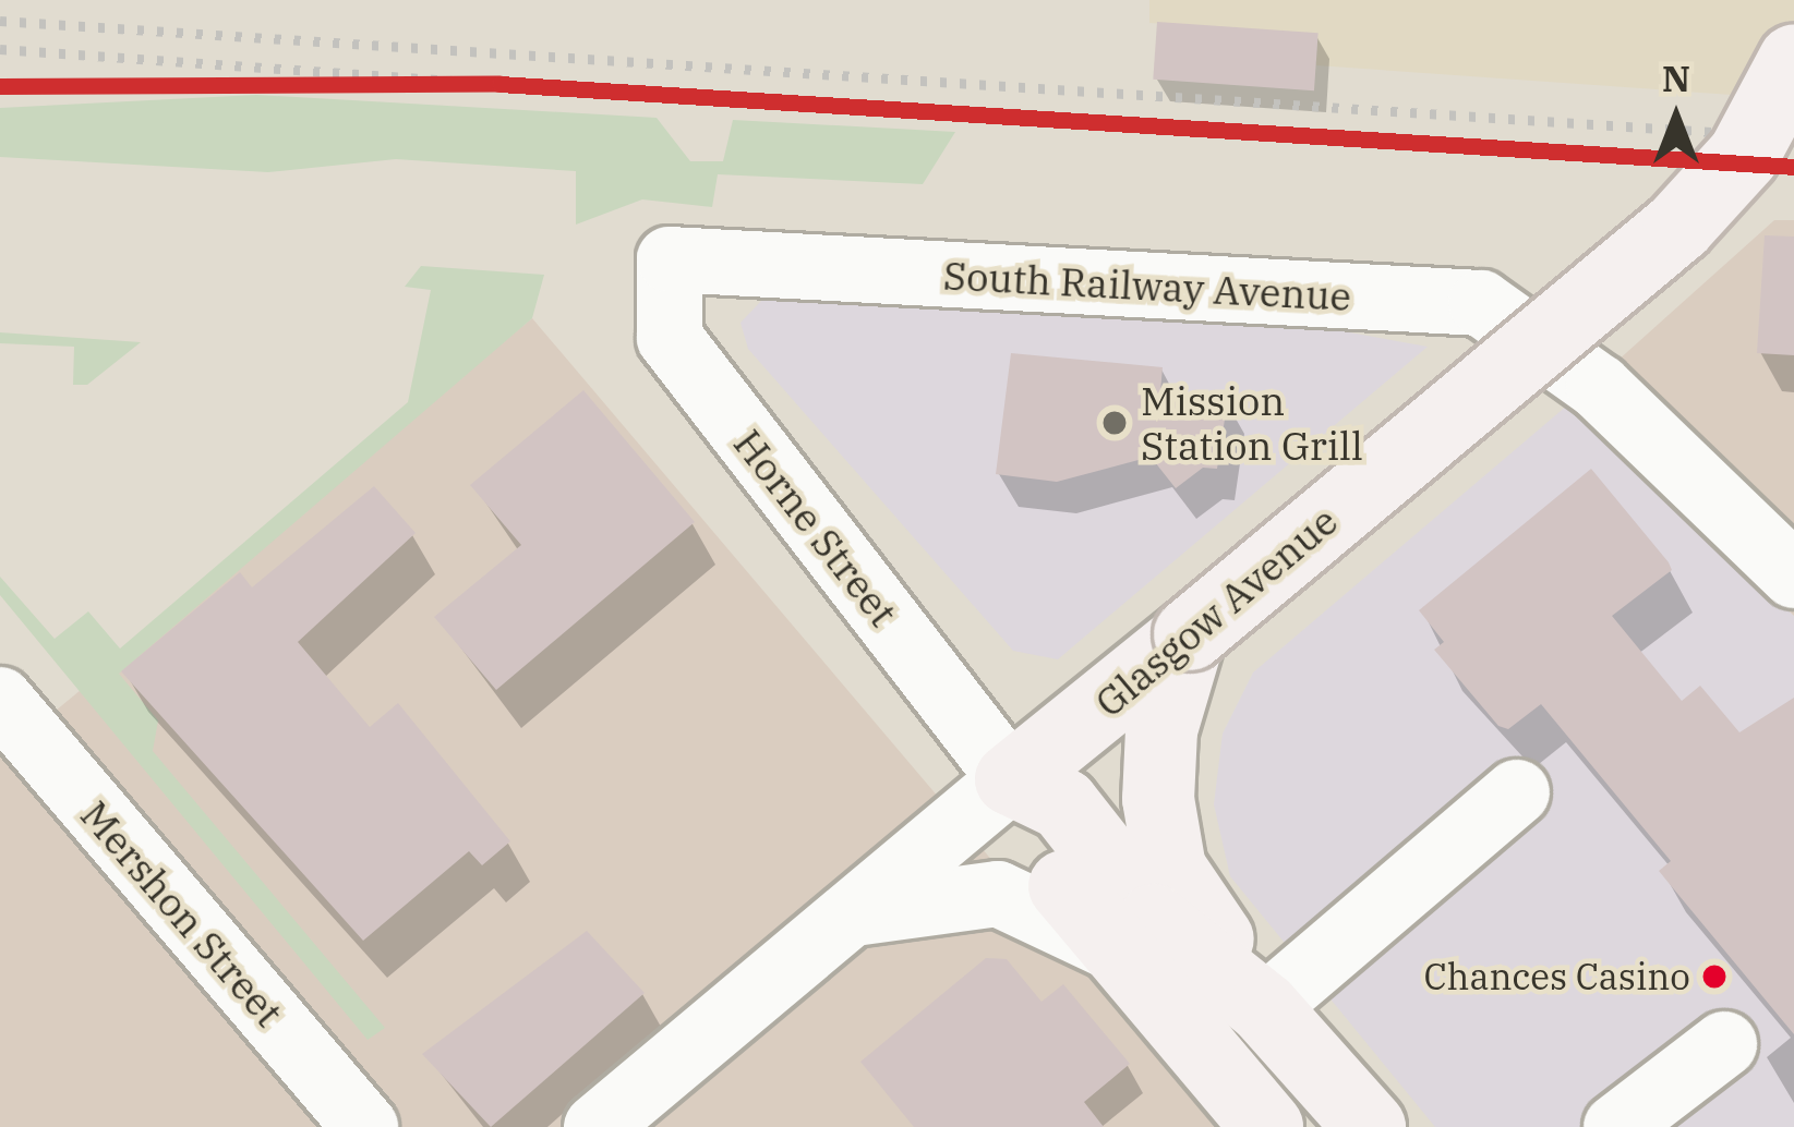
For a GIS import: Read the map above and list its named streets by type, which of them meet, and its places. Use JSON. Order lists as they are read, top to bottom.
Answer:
{
  "streets": {
    "main road": ["Horne Street", "Glasgow Avenue"],
    "street": ["South Railway Avenue", "Mershon Street"]
  },
  "crossings": [
    ["South Railway Avenue", "Horne Street"],
    ["Horne Street", "Glasgow Avenue"]
  ],
  "places": ["Mission Station Grill", "Chances Casino"],
  "north": "top"
}
